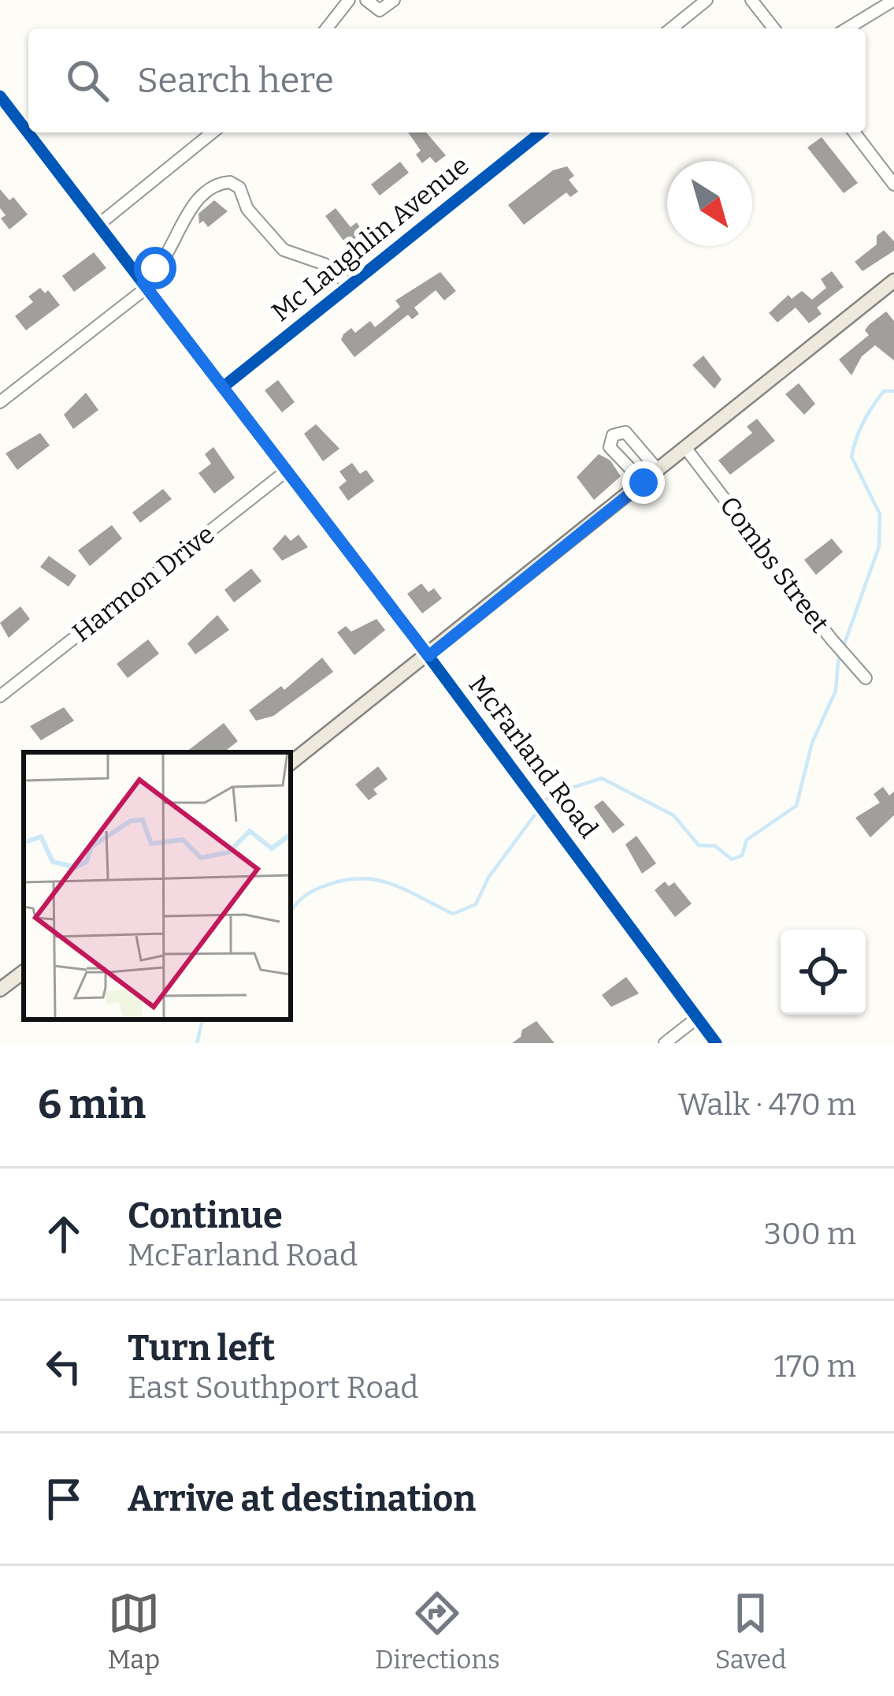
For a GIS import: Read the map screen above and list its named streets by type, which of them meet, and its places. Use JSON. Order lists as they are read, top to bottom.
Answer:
{
  "streets": {
    "street": [
      "Mc Laughlin Avenue",
      "Combs Street",
      "Harmon Drive",
      "McFarland Road"
    ]
  },
  "crossings": [
    ["Mc Laughlin Avenue", "McFarland Road"],
    ["Harmon Drive", "McFarland Road"]
  ],
  "north": "bottom right",
  "page": {
    "search": "Search here",
    "heading": ["6 min", "Walk · 470 m"],
    "list": [
      ["Continue", "McFarland Road", "300 m"],
      ["Turn left", "East Southport Road", "170 m"],
      "Arrive at destination"
    ],
    "nav": ["Map", "Directions", "Saved"]
  }
}
